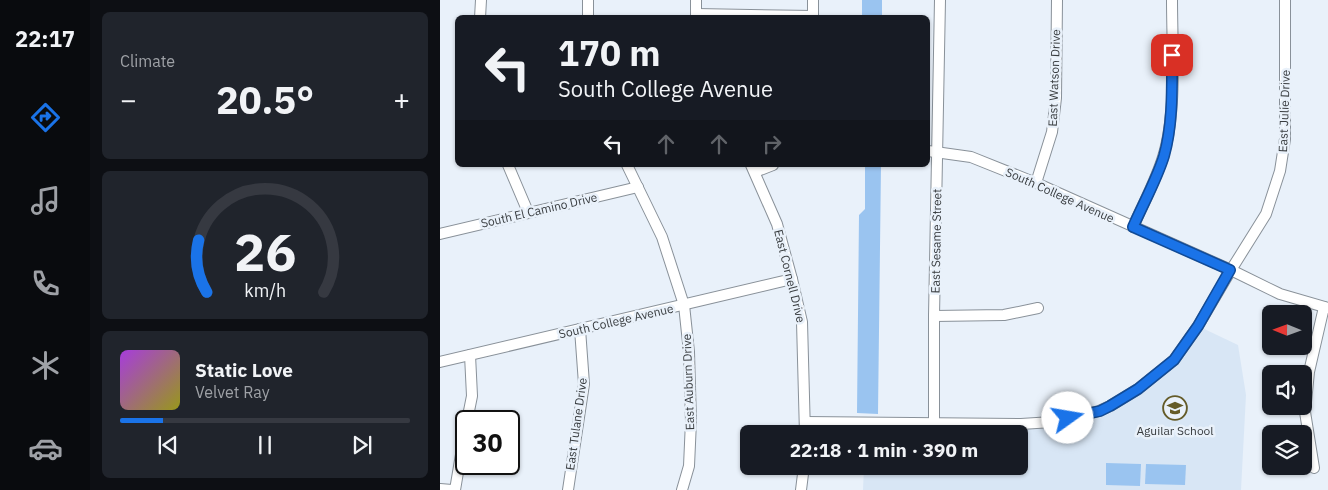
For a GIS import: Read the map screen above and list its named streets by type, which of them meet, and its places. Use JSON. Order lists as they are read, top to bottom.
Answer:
{
  "streets": {
    "street": [
      "East Watson Drive",
      "East Julie Drive",
      "South College Avenue",
      "South El Camino Drive",
      "East Sesame Street",
      "East Cornell Drive",
      "East Auburn Drive",
      "East Tulane Drive"
    ]
  },
  "crossings": [
    ["East Watson Drive", "South College Avenue"],
    ["East Julie Drive", "South College Avenue"],
    ["East Julie Drive", "East Sesame Street"],
    ["East Julie Drive", "East Cornell Drive"],
    ["South College Avenue", "East Sesame Street"],
    ["South College Avenue", "East Cornell Drive"],
    ["South College Avenue", "East Auburn Drive"],
    ["South College Avenue", "East Tulane Drive"],
    ["South El Camino Drive", "East Auburn Drive"]
  ],
  "places": {
    "school or university": ["Aguilar School"]
  },
  "north": "left",
  "page": {
    "tabs": "22:17",
    "tile": "Climate",
    "turn": ["170 m", "South College Avenue"],
    "heat": ["−", "20.5°", "+"],
    "song": ["Static Love", "Velvet Ray"],
    "limit": "30",
    "trip": "22:18 · 1 min · 390 m",
    "gauge": ["26", "km/h"]
  }
}
